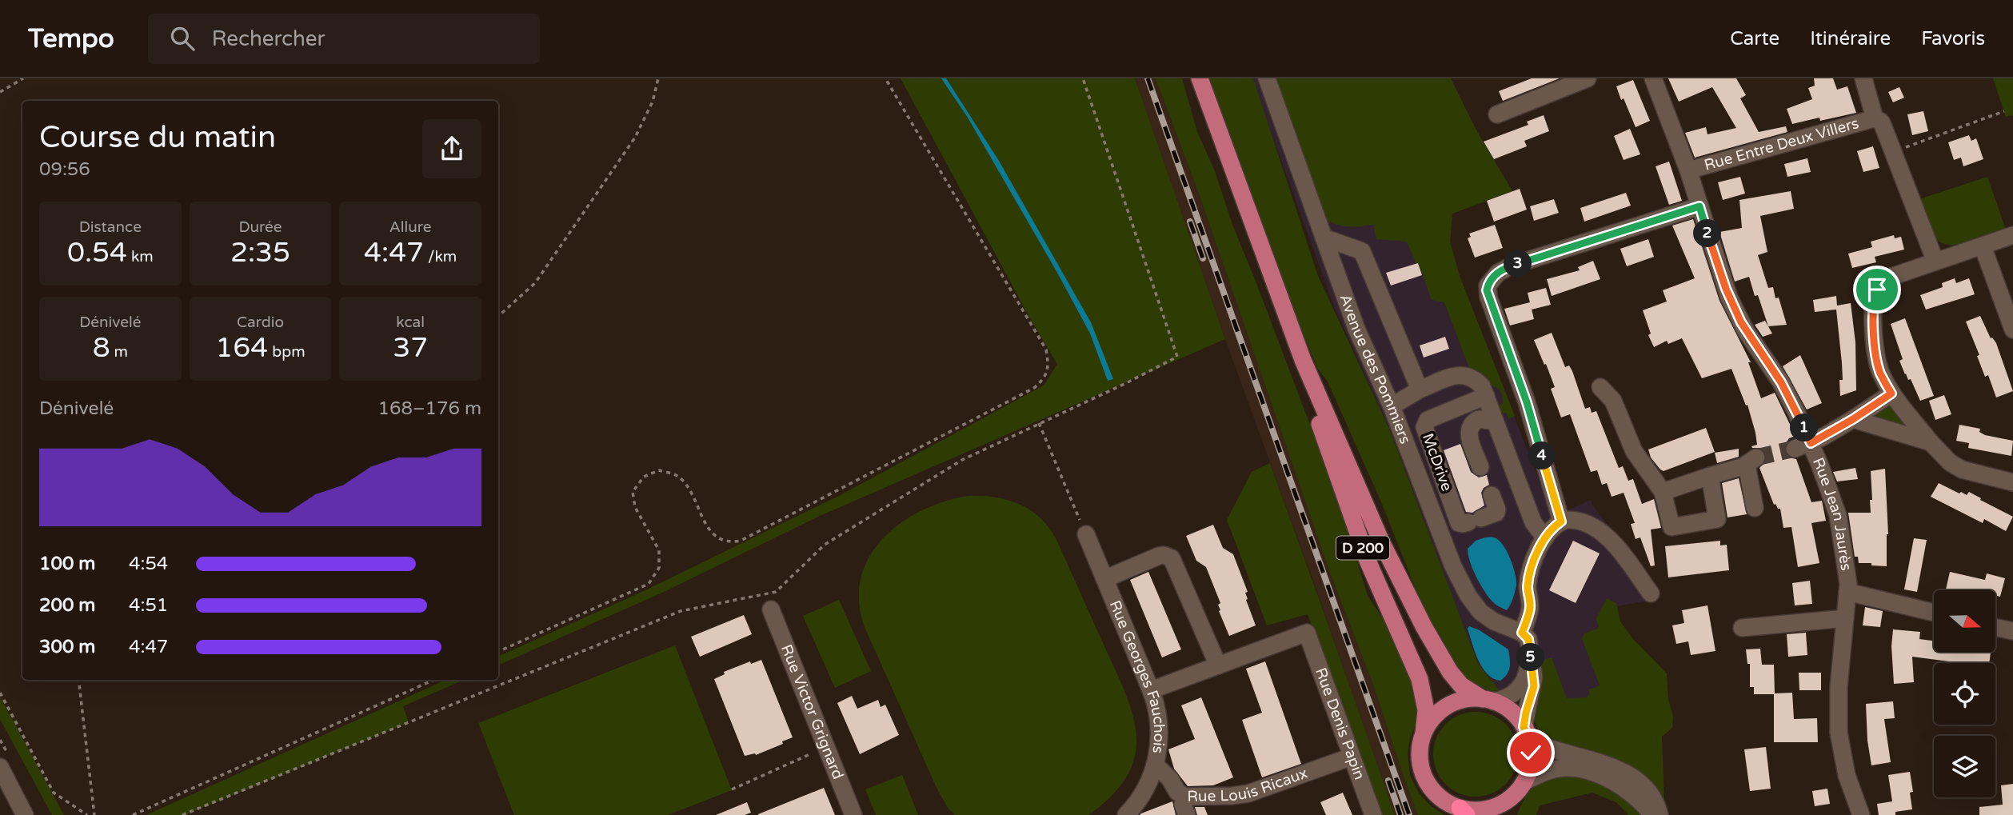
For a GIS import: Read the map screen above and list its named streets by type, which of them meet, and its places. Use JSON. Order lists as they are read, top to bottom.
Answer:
{
  "streets": {
    "main road": ["D 200"],
    "street": [
      "Rue Entre Deux Villers",
      "Avenue des Pommiers",
      "McDrive",
      "Rue Jean Jaurès",
      "Rue Georges Fauchois",
      "Rue Victor Grignard",
      "Rue Denis Papin",
      "Rue Louis Ricaux"
    ]
  },
  "crossings": [
    ["Rue Entre Deux Villers", "Rue Jean Jaurès"],
    ["Rue Georges Fauchois", "Rue Louis Ricaux"],
    ["Rue Denis Papin", "Rue Louis Ricaux"]
  ],
  "north": "right",
  "page": {
    "header": "Tempo",
    "search": "Rechercher",
    "nav": ["Carte", "Itinéraire", "Favoris"],
    "heading": ["Course du matin", "09:56"],
    "stats": [
      ["Distance", "0.54 km"],
      ["Durée", "2:35"],
      ["Allure", "4:47 /km"],
      ["Dénivelé", "8 m"],
      ["Cardio", "164 bpm"],
      ["kcal", "37"]
    ],
    "pins": [
      "2",
      "3",
      "1",
      "4",
      "5"
    ],
    "chart": ["Dénivelé", "168–176 m"],
    "list": [
      {
        "name": "100 m",
        "note": "4:54"
      },
      {
        "name": "200 m",
        "note": "4:51"
      },
      {
        "name": "300 m",
        "note": "4:47"
      }
    ]
  }
}
